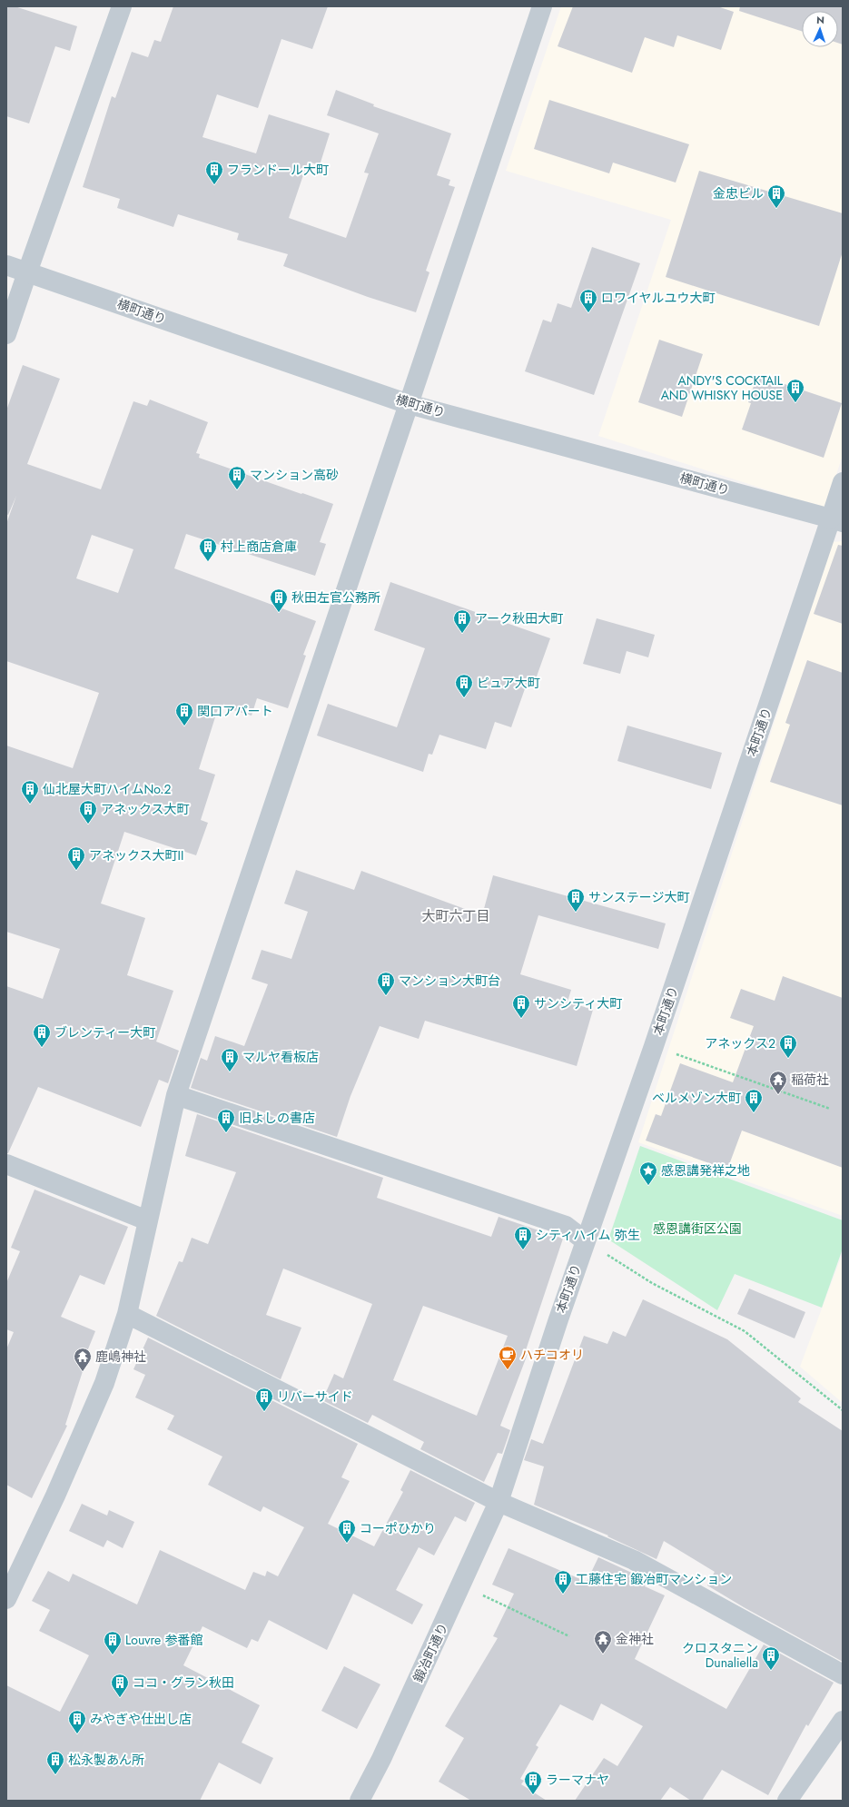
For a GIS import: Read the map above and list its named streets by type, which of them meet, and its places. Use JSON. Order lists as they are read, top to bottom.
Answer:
{
  "streets": {
    "street": ["横町通り", "本町通り", "鍛冶町通り"]
  },
  "crossings": [
    ["横町通り", "本町通り"],
    ["本町通り", "鍛冶町通り"]
  ],
  "districts": ["大町六丁目"],
  "parks": ["感恩講街区公園"],
  "places": {
    "building": [
      "フランドール大町",
      "金忠ビル",
      "ロワイヤルユウ大町",
      "ANDY'S COCKTAIL AND WHISKY HOUSE",
      "マンション高砂",
      "村上商店倉庫",
      "秋田左官公務所",
      "アーク秋田大町",
      "ピュア大町",
      "関口アパート",
      "仙北屋大町ハイムNo.2",
      "アネックス大町",
      "アネックス大町II",
      "サンステージ大町",
      "マンション大町台",
      "サンシティ大町",
      "ブレンティー大町",
      "アネックス２",
      "マルヤ看板店",
      "ベルメゾン大町",
      "旧よしの書店",
      "シティハイム 弥生",
      "リバーサイド",
      "コーポひかり",
      "工藤住宅 鍛冶町マンション",
      "Louvre 参番館",
      "クロスタニン Dunaliella",
      "ココ・グラン秋田",
      "みやぎや仕出し店",
      "松永製あん所",
      "ラーマナヤ"
    ],
    "temple": ["稲荷社", "鹿嶋神社", "金神社"],
    "place": ["感恩講発祥之地"],
    "cafe": ["ハチコオリ"]
  },
  "north": "top"
}
